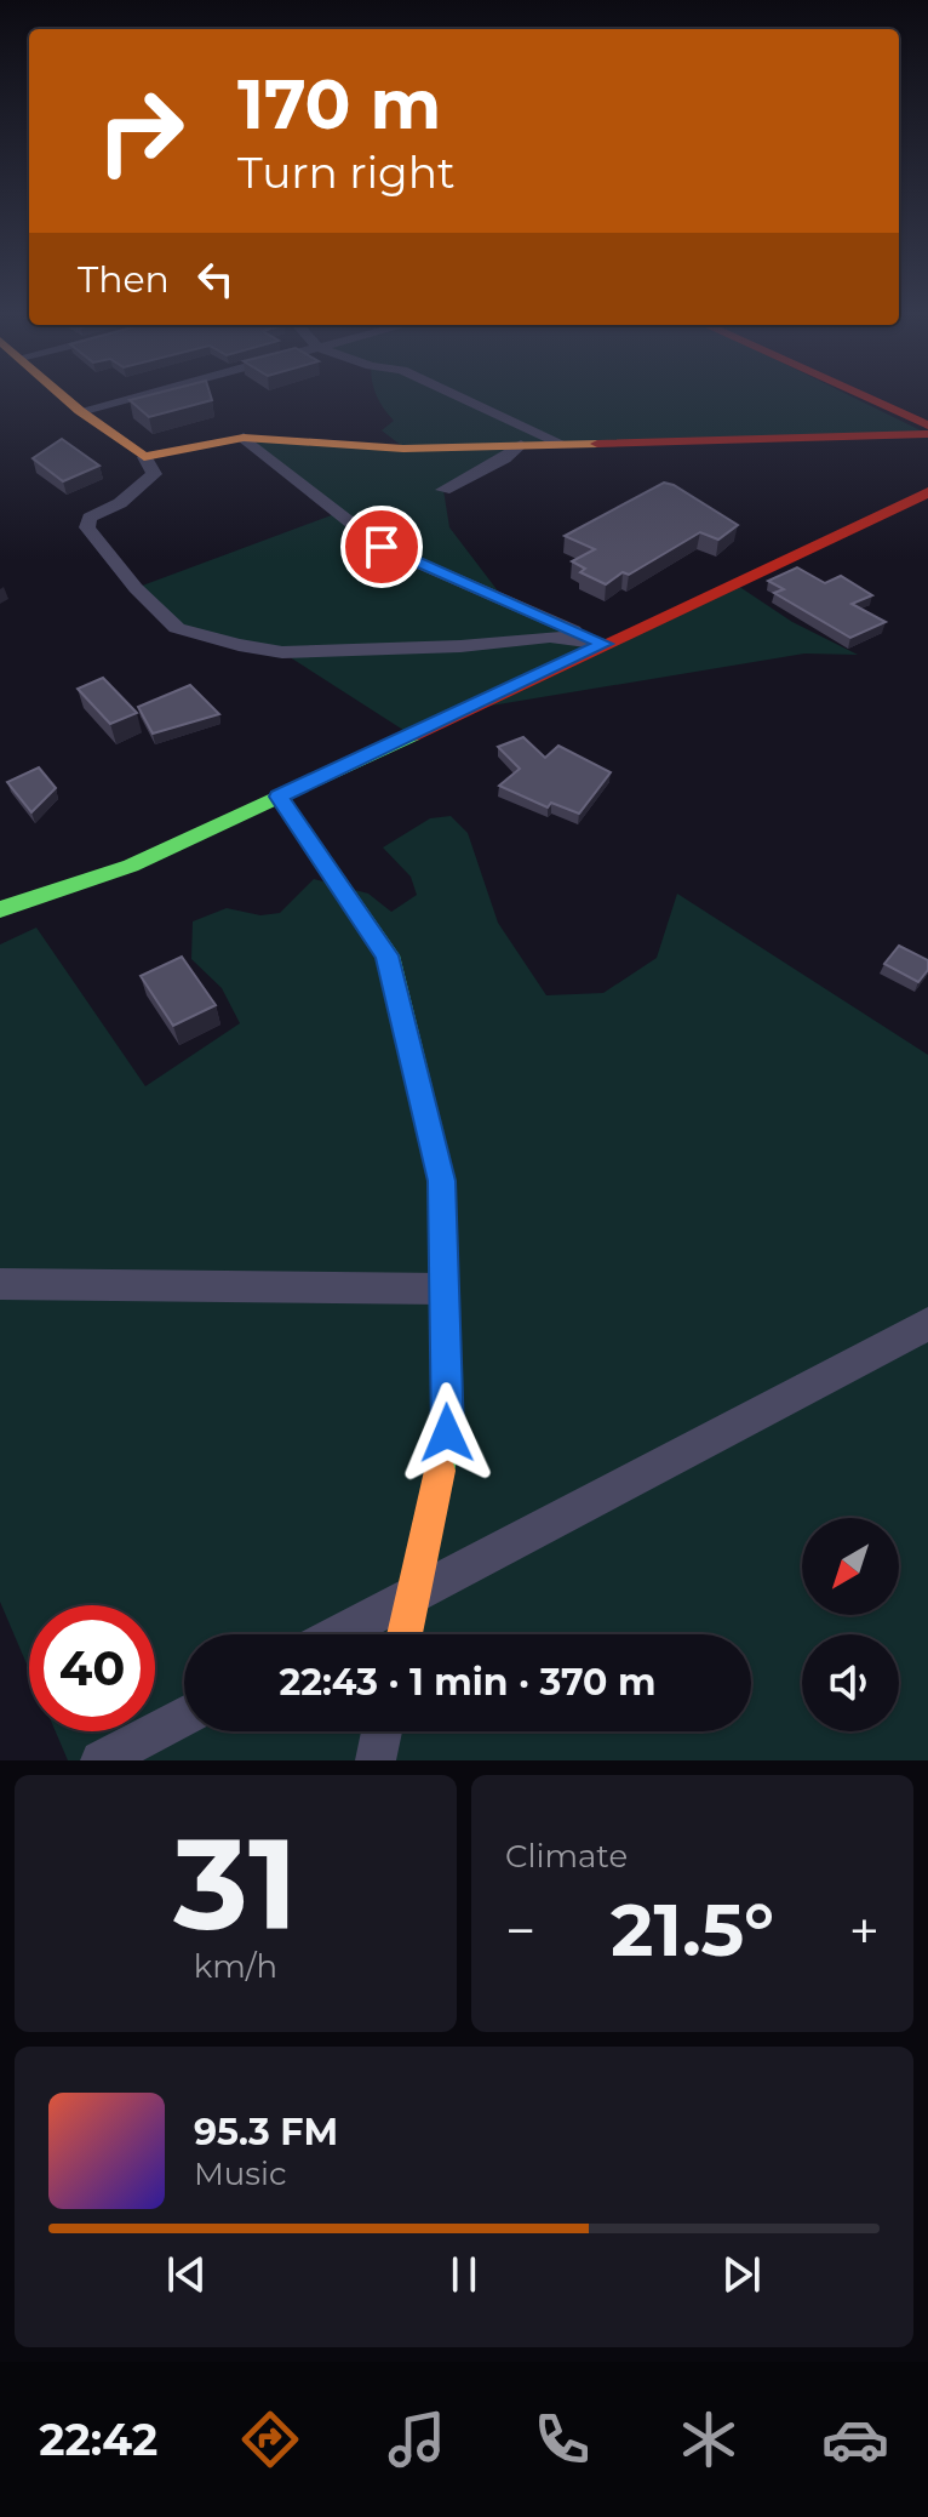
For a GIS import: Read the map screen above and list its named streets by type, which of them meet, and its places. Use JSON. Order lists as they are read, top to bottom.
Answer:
{
  "north": "bottom left",
  "page": {
    "turn": ["170 m", "Turn right"],
    "then": "Then",
    "limit": "40",
    "trip": "22:43 · 1 min · 370 m",
    "tile": [
      ["31", "km/h"],
      "Climate"
    ],
    "heat": ["−", "21.5°", "+"],
    "song": ["95.3 FM", "Music"],
    "tabs": "22:42"
  }
}
